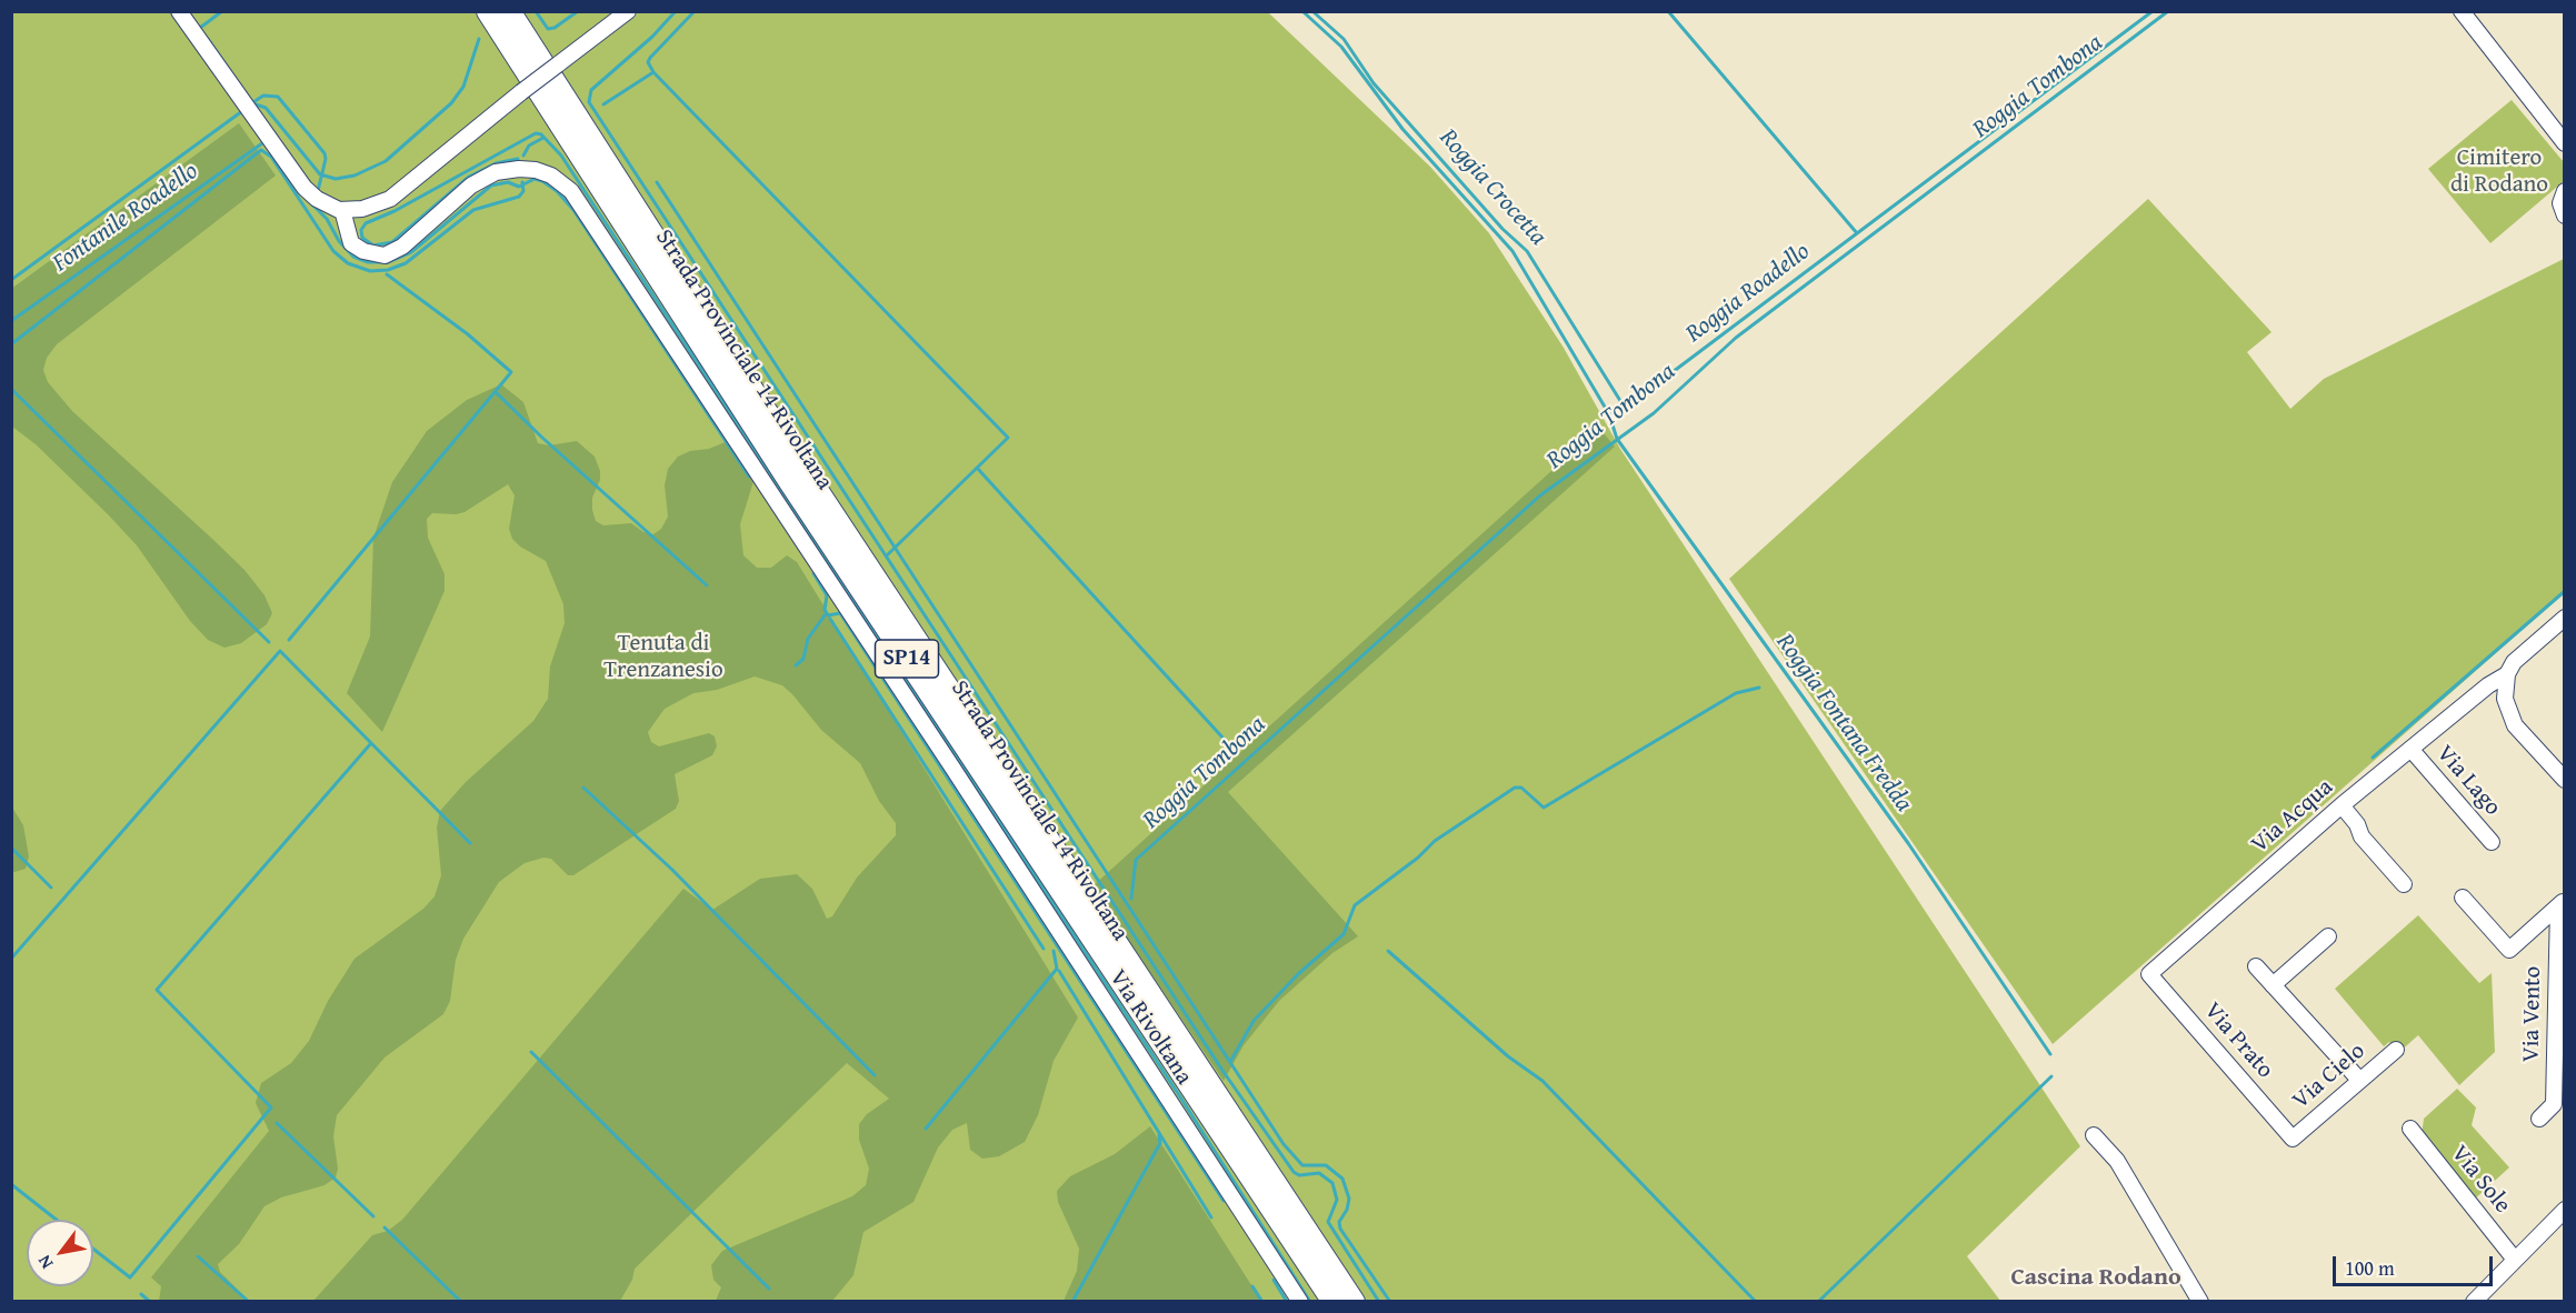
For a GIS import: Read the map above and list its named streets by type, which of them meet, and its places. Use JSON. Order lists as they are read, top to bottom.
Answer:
{
  "streets": {
    "highway": ["Strada Provinciale 14 Rivoltana", "SP14"],
    "street": [
      "Via Lago",
      "Via Acqua",
      "Via Vento",
      "Via Rivoltana",
      "Via Prato",
      "Via Cielo",
      "Via Sole"
    ]
  },
  "crossings": [
    ["Via Lago", "Via Acqua"],
    ["Via Acqua", "Via Prato"],
    ["Via Prato", "Via Cielo"]
  ],
  "districts": ["Cascina Rodano"],
  "water": [
    "Roggia Tombona",
    "Roggia Crocetta",
    "Fontanile Roadello",
    "Roggia Roadello",
    "Roggia Fontana Fredda"
  ],
  "parks": ["Cimitero di Rodano", "Tenuta di Trenzanesio"],
  "scale_bar": "100 m",
  "north": "bottom left"
}
